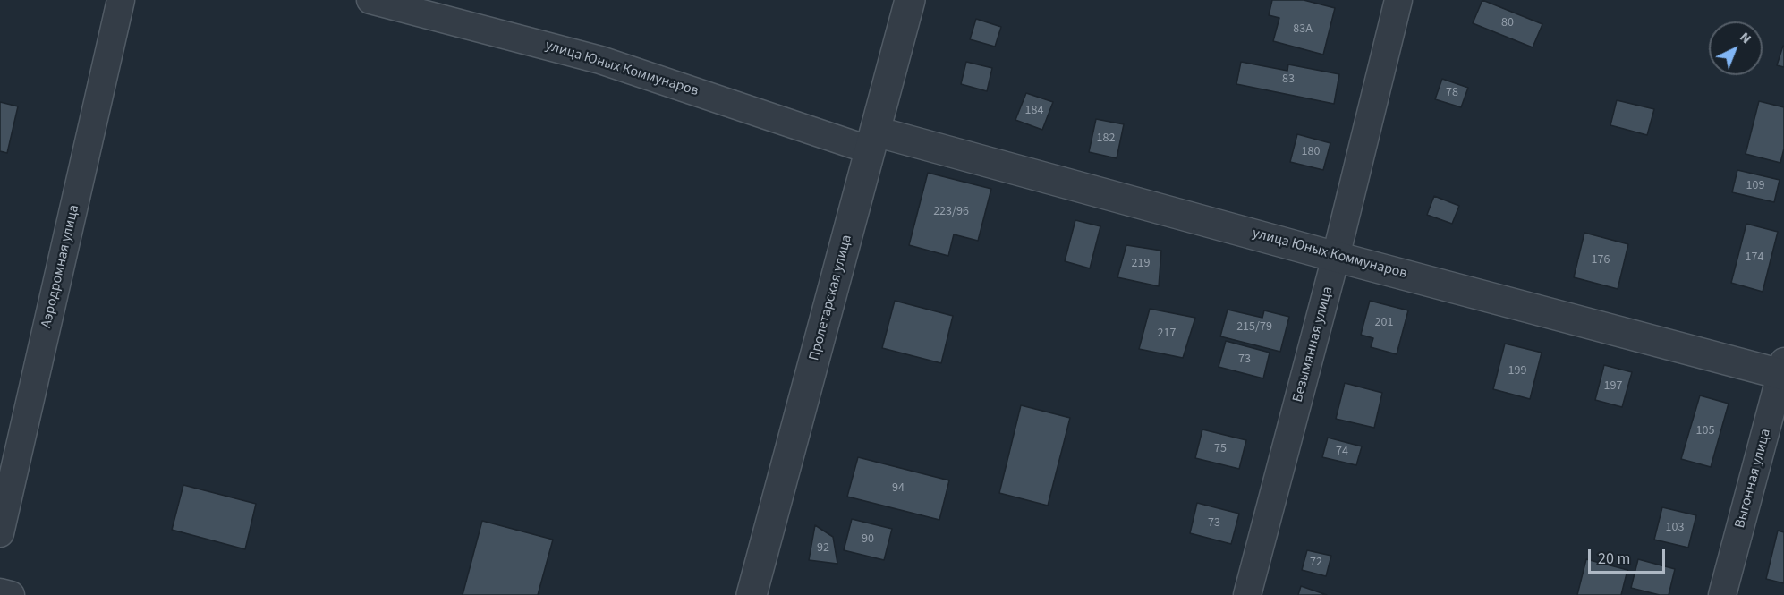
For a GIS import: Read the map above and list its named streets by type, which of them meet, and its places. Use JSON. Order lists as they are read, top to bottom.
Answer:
{
  "streets": {
    "street": [
      "улица Юных Коммунаров",
      "Аэродромная улица",
      "Пролетарская улица",
      "Безымянная улица",
      "Выгонная улица"
    ]
  },
  "crossings": [
    ["улица Юных Коммунаров", "Пролетарская улица"],
    ["улица Юных Коммунаров", "Безымянная улица"],
    ["улица Юных Коммунаров", "Выгонная улица"]
  ],
  "house_numbers": [
    "80",
    "83А",
    "83",
    "78",
    "184",
    "182",
    "180",
    "109",
    "223/96",
    "174",
    "176",
    "219",
    "201",
    "215/79",
    "217",
    "73",
    "199",
    "197",
    "105",
    "75",
    "74",
    "94",
    "73",
    "103",
    "90",
    "92",
    "72"
  ],
  "scale_bar": "20 m",
  "north": "top right"
}
